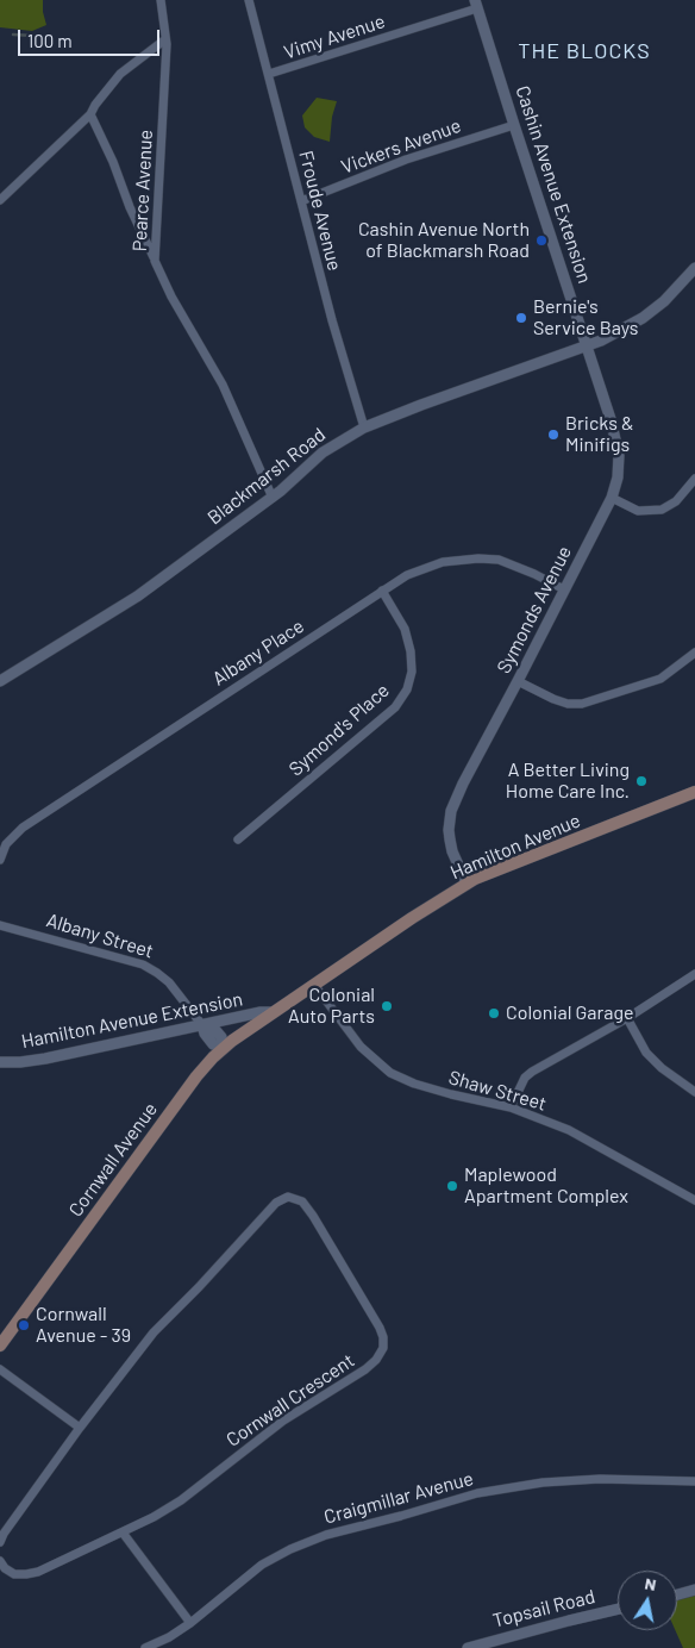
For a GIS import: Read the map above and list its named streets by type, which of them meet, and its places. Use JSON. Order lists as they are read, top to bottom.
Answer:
{
  "streets": {
    "main road": ["Hamilton Avenue", "Cornwall Avenue"],
    "street": [
      "Vimy Avenue",
      "Vickers Avenue",
      "Cashin Avenue Extension",
      "Pearce Avenue",
      "Froude Avenue",
      "Blackmarsh Road",
      "Symonds Avenue",
      "Albany Place",
      "Symond's Place",
      "Albany Street",
      "Hamilton Avenue Extension",
      "Shaw Street",
      "Cornwall Crescent",
      "Craigmillar Avenue",
      "Topsail Road"
    ]
  },
  "crossings": [
    ["Vimy Avenue", "Cashin Avenue Extension"],
    ["Vimy Avenue", "Froude Avenue"],
    ["Vickers Avenue", "Cashin Avenue Extension"],
    ["Vickers Avenue", "Froude Avenue"],
    ["Cashin Avenue Extension", "Blackmarsh Road"],
    ["Cashin Avenue Extension", "Symonds Avenue"],
    ["Pearce Avenue", "Blackmarsh Road"],
    ["Froude Avenue", "Blackmarsh Road"],
    ["Blackmarsh Road", "Symonds Avenue"],
    ["Symonds Avenue", "Albany Place"],
    ["Symonds Avenue", "Hamilton Avenue"],
    ["Albany Place", "Symond's Place"],
    ["Hamilton Avenue", "Hamilton Avenue Extension"],
    ["Hamilton Avenue", "Shaw Street"],
    ["Hamilton Avenue", "Cornwall Avenue"],
    ["Albany Street", "Hamilton Avenue Extension"],
    ["Albany Street", "Cornwall Avenue"],
    ["Hamilton Avenue Extension", "Cornwall Avenue"]
  ],
  "districts": ["THE BLOCKS"],
  "places": [
    "Cashin Avenue North of Blackmarsh Road",
    "Bernie's Service Bays",
    "Bricks & Minifigs",
    "A Better Living Home Care Inc.",
    "Colonial Auto Parts",
    "Colonial Garage",
    "Maplewood Apartment Complex",
    "Cornwall Avenue - 39"
  ],
  "scale_bar": "100 m",
  "north": "top"
}
